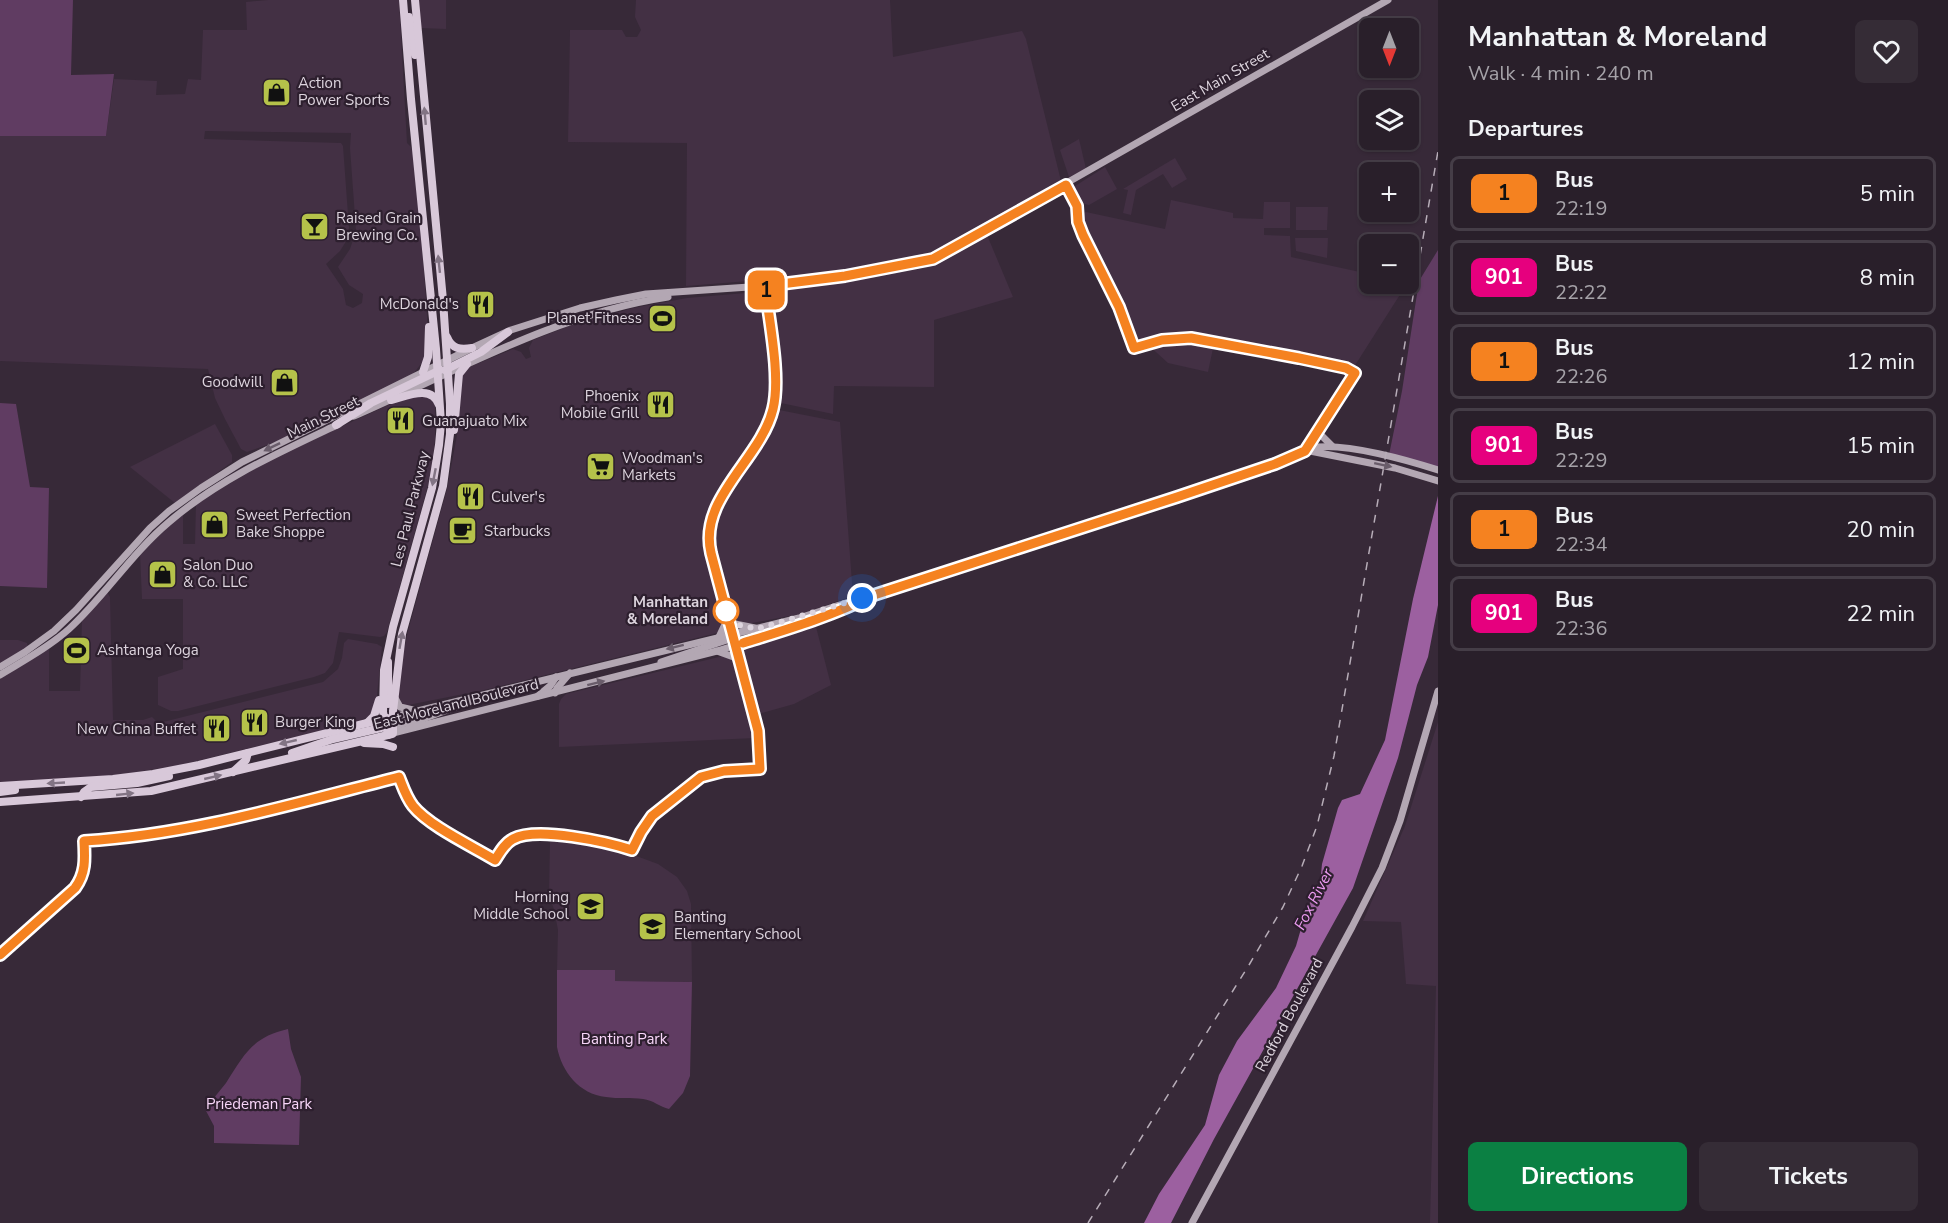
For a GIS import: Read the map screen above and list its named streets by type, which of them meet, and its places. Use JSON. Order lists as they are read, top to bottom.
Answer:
{
  "streets": {
    "main road": [
      "East Main Street",
      "Main Street",
      "Les Paul Parkway",
      "East Moreland Boulevard",
      "Redford Boulevard"
    ]
  },
  "crossings": [
    ["East Main Street", "Main Street"],
    ["Main Street", "Les Paul Parkway"],
    ["Les Paul Parkway", "East Moreland Boulevard"]
  ],
  "water": ["Fox River"],
  "parks": ["Banting Park", "Priedeman Park"],
  "places": {
    "shop": [
      "Action Power Sports",
      "Goodwill",
      "Sweet Perfection Bake Shoppe",
      "Salon Duo & Co. LLC"
    ],
    "bar": ["Raised Grain Brewing Co."],
    "restaurant": [
      "McDonald's",
      "Phoenix Mobile Grill",
      "Guanajuato Mix",
      "Culver's",
      "Burger King",
      "New China Buffet"
    ],
    "sports": ["Planet Fitness", "Ashtanga Yoga"],
    "supermarket": ["Woodman's Markets"],
    "cafe": ["Starbucks"],
    "other": ["Manhattan & Moreland"],
    "school or university": ["Horning Middle School", "Banting Elementary School"]
  },
  "lines": ["bus line 1"],
  "north": "bottom",
  "page": {
    "on_map": "1",
    "heading": [
      ["Manhattan & Moreland", "Walk · 4 min · 240 m"],
      "Departures"
    ],
    "map_buttons": ["+", "−"],
    "list": [
      {
        "mark": "1",
        "name": "Bus",
        "note": "22:19",
        "value": "5 min"
      },
      {
        "mark": "901",
        "name": "Bus",
        "note": "22:22",
        "value": "8 min"
      },
      {
        "mark": "1",
        "name": "Bus",
        "note": "22:26",
        "value": "12 min"
      },
      {
        "mark": "901",
        "name": "Bus",
        "note": "22:29",
        "value": "15 min"
      },
      {
        "mark": "1",
        "name": "Bus",
        "note": "22:34",
        "value": "20 min"
      },
      {
        "mark": "901",
        "name": "Bus",
        "note": "22:36",
        "value": "22 min"
      }
    ],
    "buttons": ["Directions", "Tickets"]
  }
}
